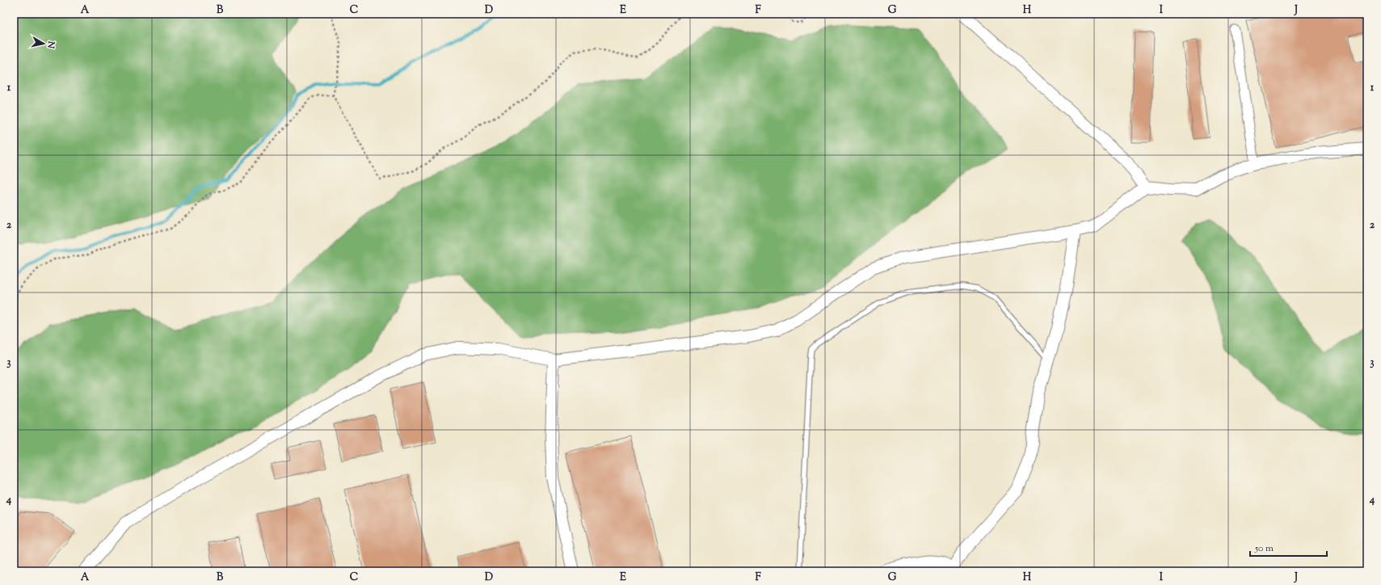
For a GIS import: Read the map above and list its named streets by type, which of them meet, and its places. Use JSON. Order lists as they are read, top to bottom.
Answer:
{
  "scale_bar": "50 m",
  "north": "right",
  "grid": {
    "columns": [
      "A",
      "B",
      "C",
      "D",
      "E",
      "F",
      "G",
      "H",
      "I",
      "J"
    ],
    "rows": [
      "1",
      "2",
      "3",
      "4"
    ]
  }
}
